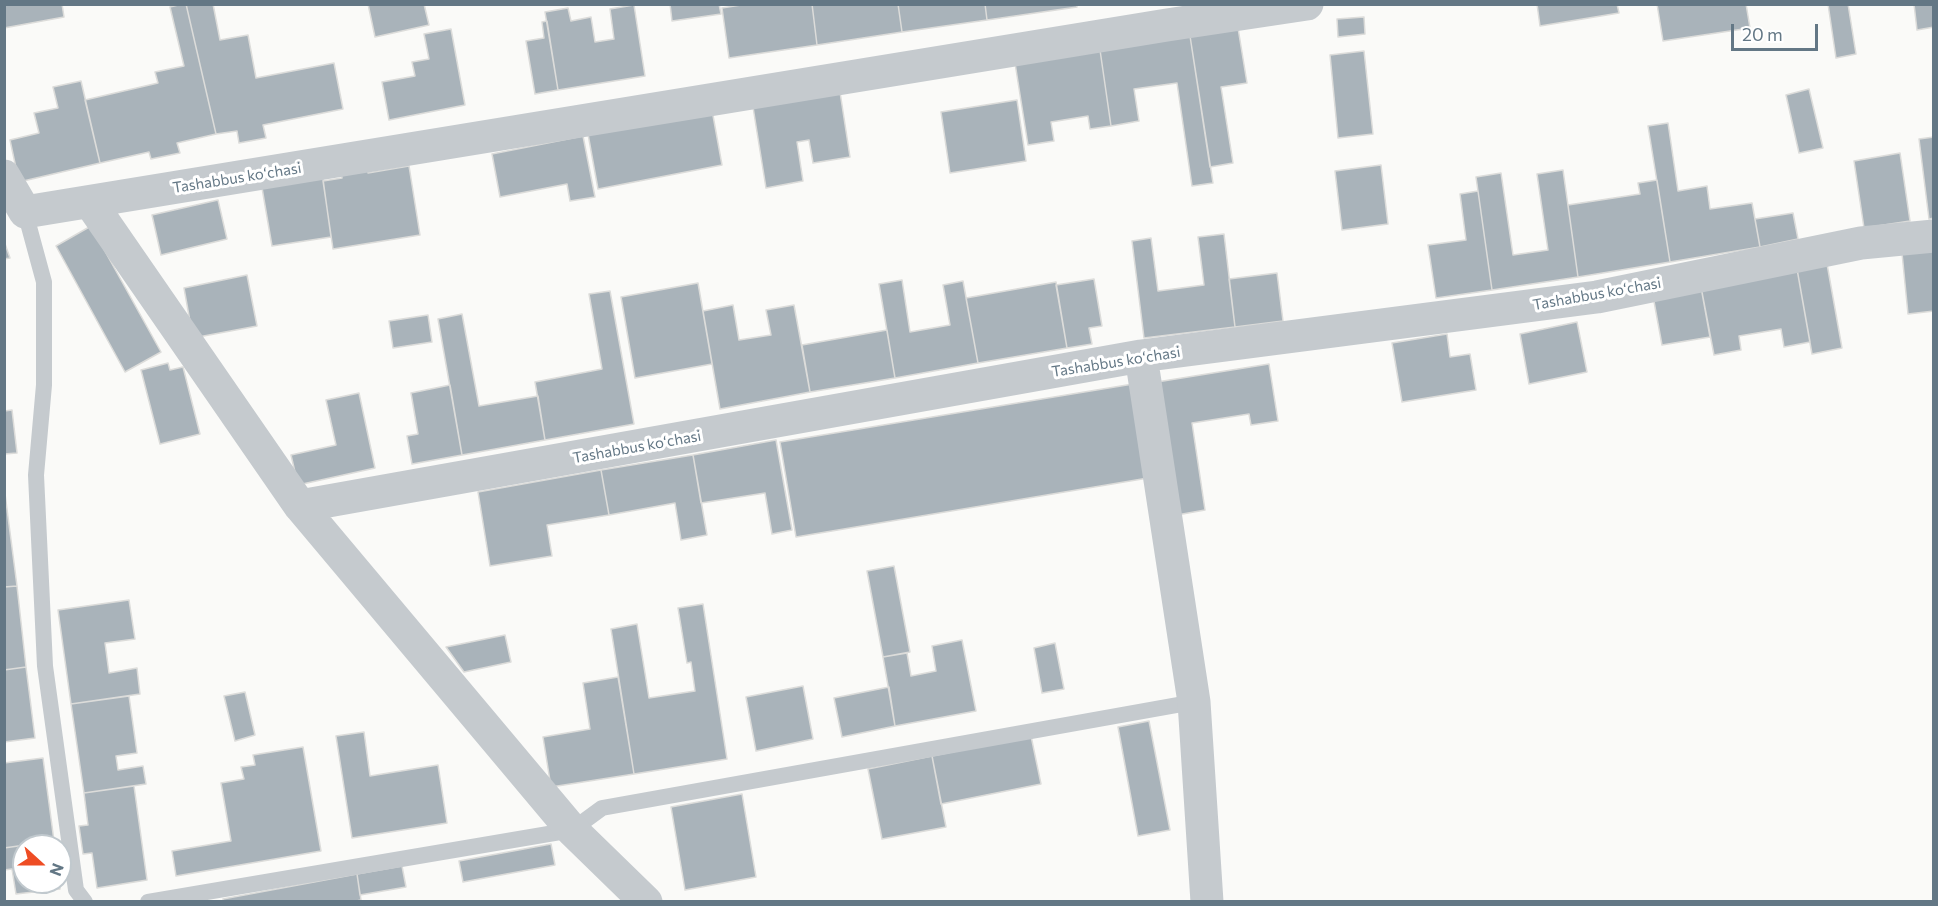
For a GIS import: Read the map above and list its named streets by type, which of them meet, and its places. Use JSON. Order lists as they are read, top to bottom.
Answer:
{
  "streets": {
    "street": ["Tashabbus koʻchasi"]
  },
  "scale_bar": "20 m",
  "north": "right"
}
